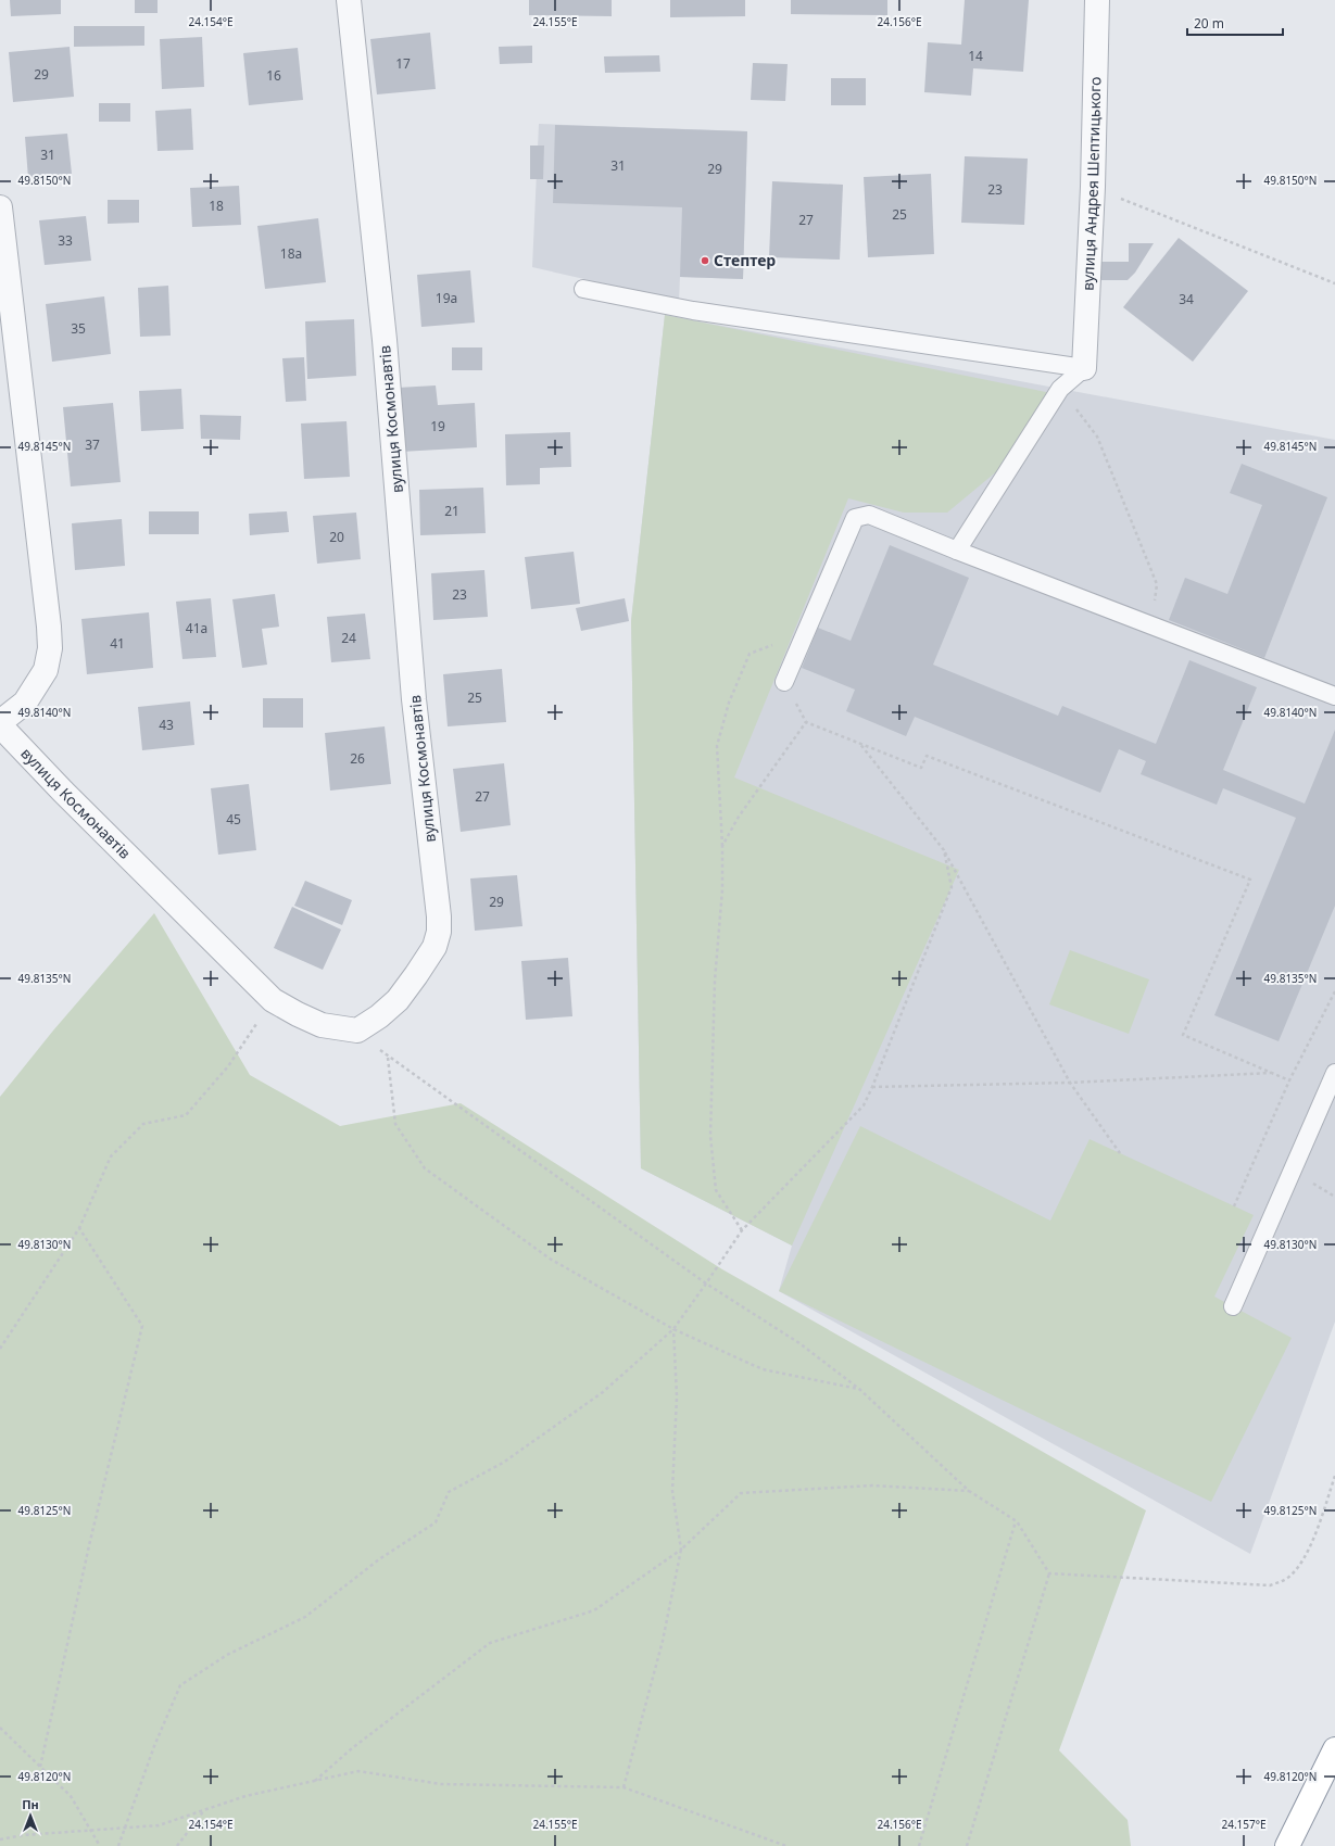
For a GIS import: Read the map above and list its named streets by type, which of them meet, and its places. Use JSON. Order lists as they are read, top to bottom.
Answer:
{
  "streets": {
    "street": ["вулиця Андрея Шептицького", "вулиця Космонавтів"]
  },
  "places": ["Стептер"],
  "house_numbers": [
    "14",
    "17",
    "29",
    "16",
    "31",
    "31",
    "29",
    "23",
    "18",
    "25",
    "27",
    "33",
    "18а",
    "19а",
    "34",
    "35",
    "19",
    "37",
    "21",
    "20",
    "23",
    "41а",
    "24",
    "41",
    "25",
    "43",
    "26",
    "27",
    "45",
    "29"
  ],
  "scale_bar": "20 m",
  "north": "top",
  "coordinates": [
    "24.154°E",
    "24.155°E",
    "24.156°E",
    "49.8150°N",
    "49.8145°N",
    "49.8140°N",
    "49.8135°N",
    "49.8130°N",
    "49.8125°N",
    "49.8120°N",
    "24.157°E"
  ]
}
